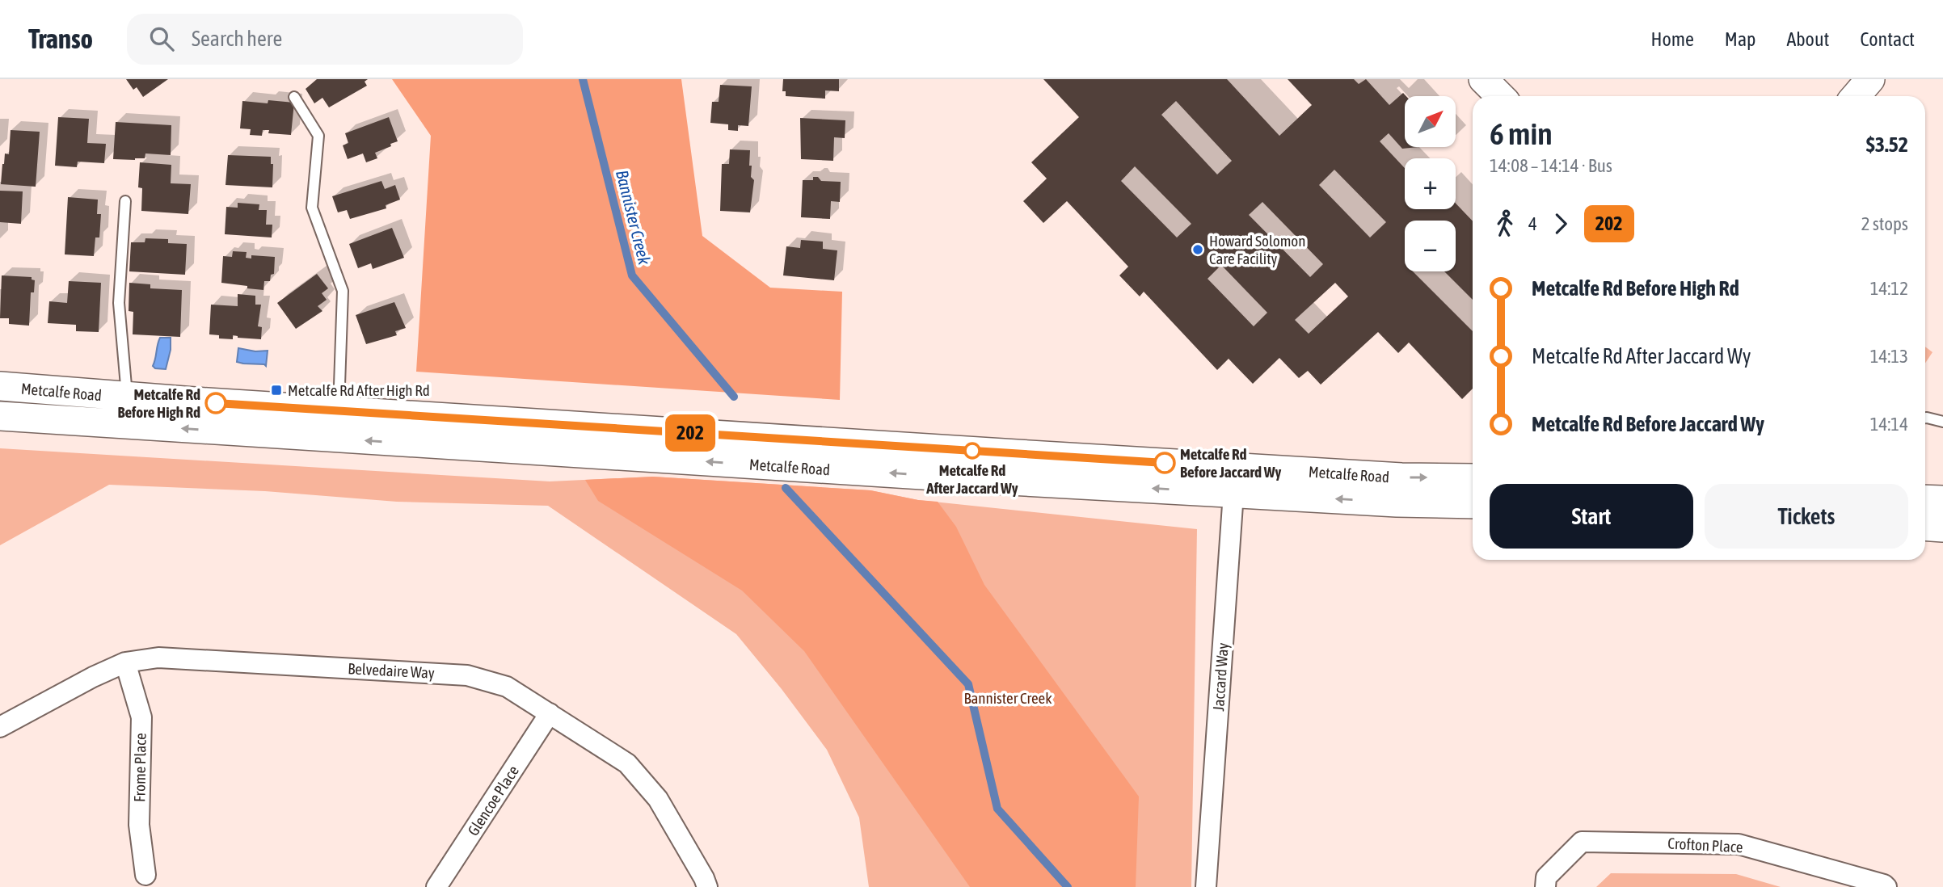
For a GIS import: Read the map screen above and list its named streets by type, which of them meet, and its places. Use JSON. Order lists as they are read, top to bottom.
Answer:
{
  "streets": {
    "main road": ["Metcalfe Road"],
    "street": [
      "Belvedaire Way",
      "Jaccard Way",
      "Frome Place",
      "Glencoe Place",
      "Crofton Place"
    ]
  },
  "crossings": [
    ["Metcalfe Road", "Jaccard Way"],
    ["Belvedaire Way", "Frome Place"],
    ["Belvedaire Way", "Glencoe Place"]
  ],
  "water": ["Bannister Creek"],
  "parks": ["Bannister Creek"],
  "places": {
    "other": [
      "Howard Solomon Care Facility",
      "Metcalfe Rd Before High Rd",
      "Metcalfe Rd After Jaccard Wy",
      "Metcalfe Rd Before Jaccard Wy"
    ],
    "transit": ["Metcalfe Rd After High Rd"]
  },
  "lines": ["bus line 202"],
  "north": "top right",
  "page": {
    "header": "Transo",
    "search": "Search here",
    "nav": [
      "Home",
      "Map",
      "About",
      "Contact"
    ],
    "on_map": "202",
    "map_buttons": ["+", "−"],
    "heading": ["6 min", "14:08 – 14:14 · Bus", "$3.52"],
    "legs": ["4", "202", "2 stops"],
    "list": [
      {
        "name": "Metcalfe Rd Before High Rd",
        "value": "14:12"
      },
      {
        "name": "Metcalfe Rd After Jaccard Wy",
        "value": "14:13"
      },
      {
        "name": "Metcalfe Rd Before Jaccard Wy",
        "value": "14:14"
      }
    ],
    "buttons": ["Start", "Tickets"]
  }
}
